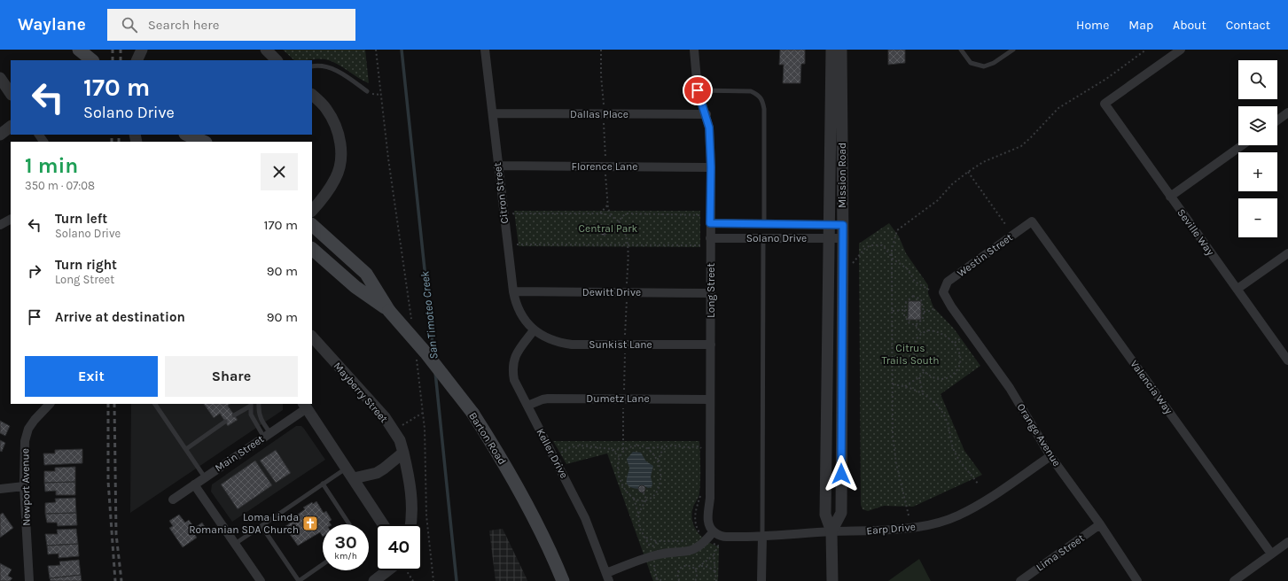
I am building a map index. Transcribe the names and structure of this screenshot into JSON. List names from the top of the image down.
{
  "streets": {
    "main road": ["Barton Road"],
    "street": [
      "Dallas Place",
      "Florence Lane",
      "Mission Road",
      "Citron Street",
      "Seville Way",
      "Solano Drive",
      "Westin Street",
      "Long Street",
      "Dewitt Drive",
      "Sunkist Lane",
      "Valencia Way",
      "Mayberry Street",
      "Dumetz Lane",
      "Orange Avenue",
      "Main Street",
      "Keller Drive",
      "Newport Avenue",
      "Earp Drive",
      "Lima Street"
    ]
  },
  "crossings": [
    ["Dallas Place", "Citron Street"],
    ["Dallas Place", "Long Street"],
    ["Florence Lane", "Citron Street"],
    ["Florence Lane", "Long Street"],
    ["Mission Road", "Solano Drive"],
    ["Mission Road", "Earp Drive"],
    ["Citron Street", "Dewitt Drive"],
    ["Citron Street", "Sunkist Lane"],
    ["Citron Street", "Keller Drive"],
    ["Solano Drive", "Long Street"],
    ["Westin Street", "Valencia Way"],
    ["Westin Street", "Orange Avenue"],
    ["Long Street", "Dewitt Drive"],
    ["Long Street", "Sunkist Lane"],
    ["Long Street", "Dumetz Lane"],
    ["Long Street", "Earp Drive"],
    ["Sunkist Lane", "Keller Drive"],
    ["Dumetz Lane", "Keller Drive"],
    ["Orange Avenue", "Earp Drive"],
    ["Orange Avenue", "Lima Street"]
  ],
  "water": ["San Timoteo Creek"],
  "parks": ["Central Park", "Citrus Trails South"],
  "places": {
    "church": ["Loma Linda Romanian SDA Church"]
  },
  "page": {
    "header": "Waylane",
    "search": "Search here",
    "nav": [
      "Home",
      "Map",
      "About",
      "Contact"
    ],
    "map_buttons": ["+", "−"],
    "turn": ["170 m", "Solano Drive"],
    "heading": ["1 min", "350 m · 07:08"],
    "list": [
      {
        "name": "Turn left",
        "note": "Solano Drive",
        "value": "170 m"
      },
      {
        "name": "Turn right",
        "note": "Long Street",
        "value": "90 m"
      },
      {
        "name": "Arrive at destination",
        "value": "90 m"
      }
    ],
    "buttons": ["Exit", "Share"],
    "speed": "30 km/h",
    "limit": "40"
  }
}
